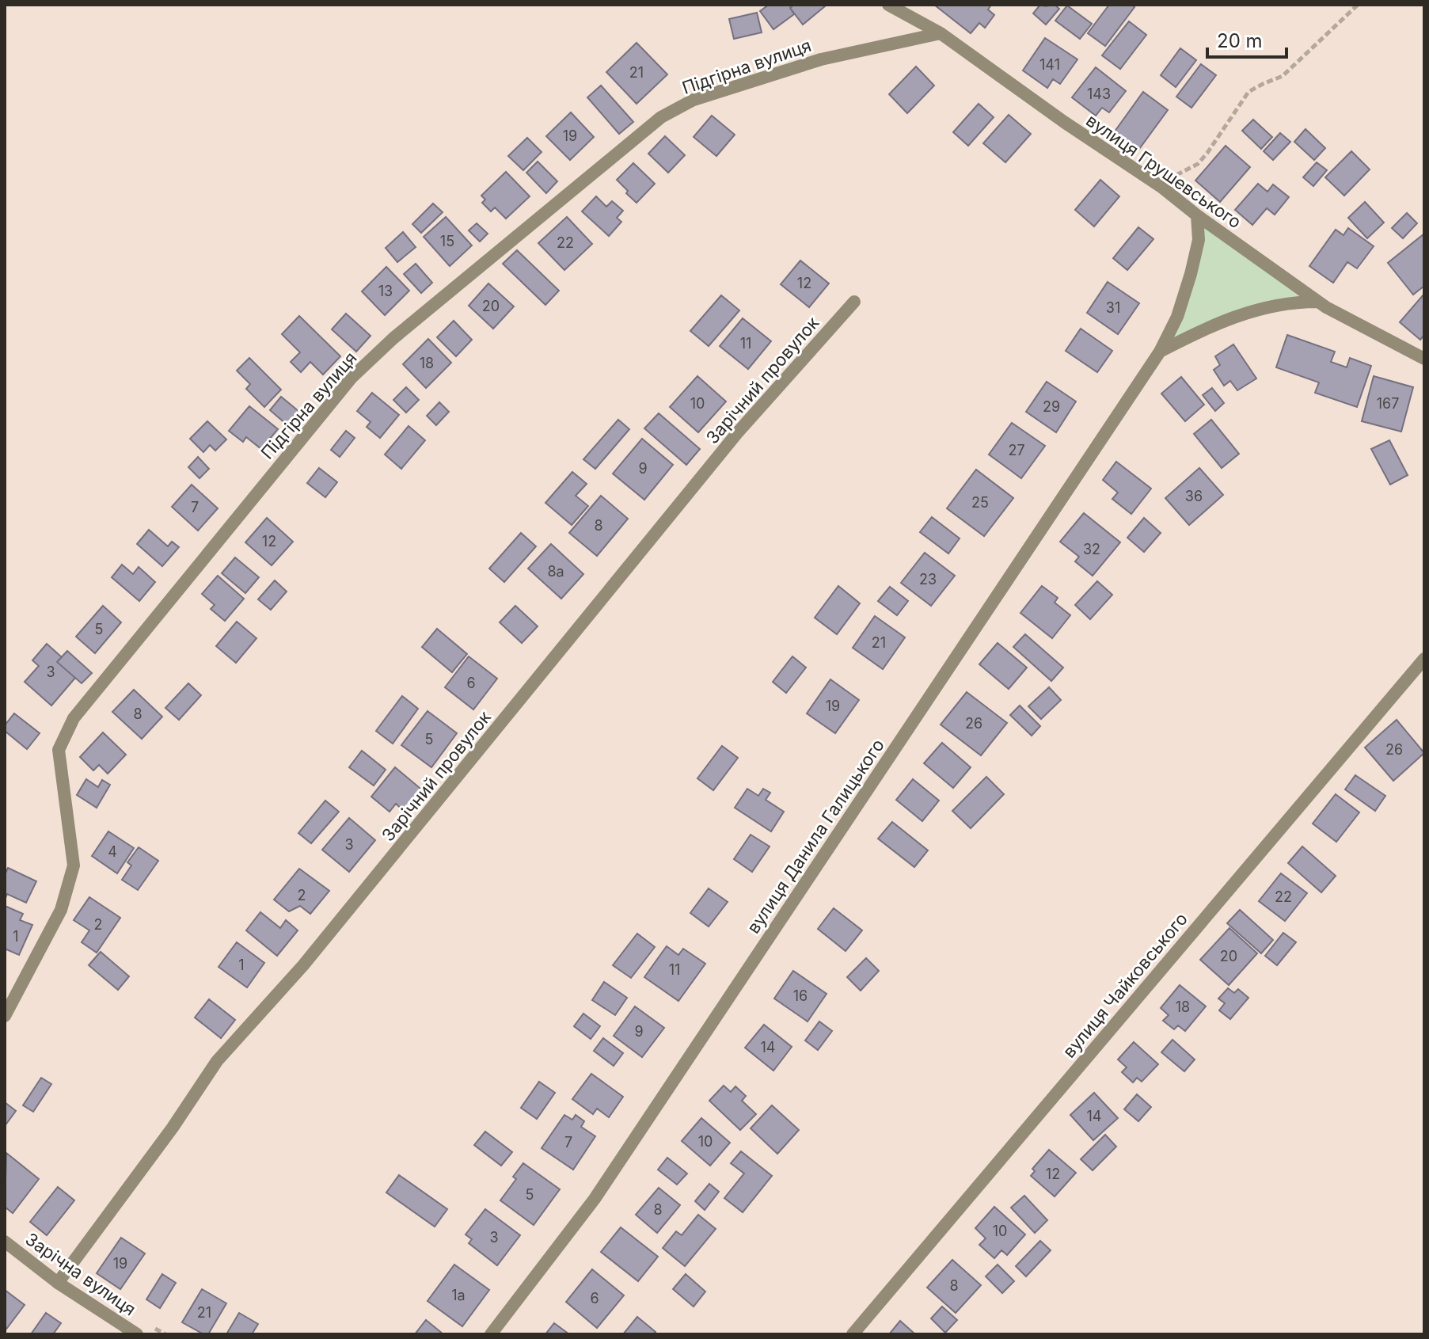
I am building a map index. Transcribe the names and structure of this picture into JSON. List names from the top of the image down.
{
  "streets": {
    "street": [
      "Підгірна вулиця",
      "вулиця Грушевського",
      "Зарічний провулок",
      "вулиця Данила Галицького",
      "вулиця Чайковського",
      "Зарічна вулиця"
    ]
  },
  "crossings": [
    ["Підгірна вулиця", "вулиця Грушевського"],
    ["вулиця Грушевського", "вулиця Данила Галицького"],
    ["Зарічний провулок", "Зарічна вулиця"]
  ],
  "house_numbers": [
    "141",
    "21",
    "143",
    "19",
    "15",
    "22",
    "12",
    "13",
    "20",
    "31",
    "11",
    "18",
    "10",
    "167",
    "29",
    "27",
    "9",
    "36",
    "25",
    "7",
    "8",
    "12",
    "32",
    "8а",
    "23",
    "5",
    "21",
    "3",
    "6",
    "19",
    "8",
    "26",
    "5",
    "26",
    "3",
    "4",
    "2",
    "22",
    "2",
    "1",
    "20",
    "1",
    "11",
    "16",
    "18",
    "9",
    "14",
    "14",
    "10",
    "7",
    "12",
    "5",
    "8",
    "10",
    "3",
    "19",
    "8",
    "1а",
    "6",
    "21"
  ],
  "scale_bar": "20 m"
}
